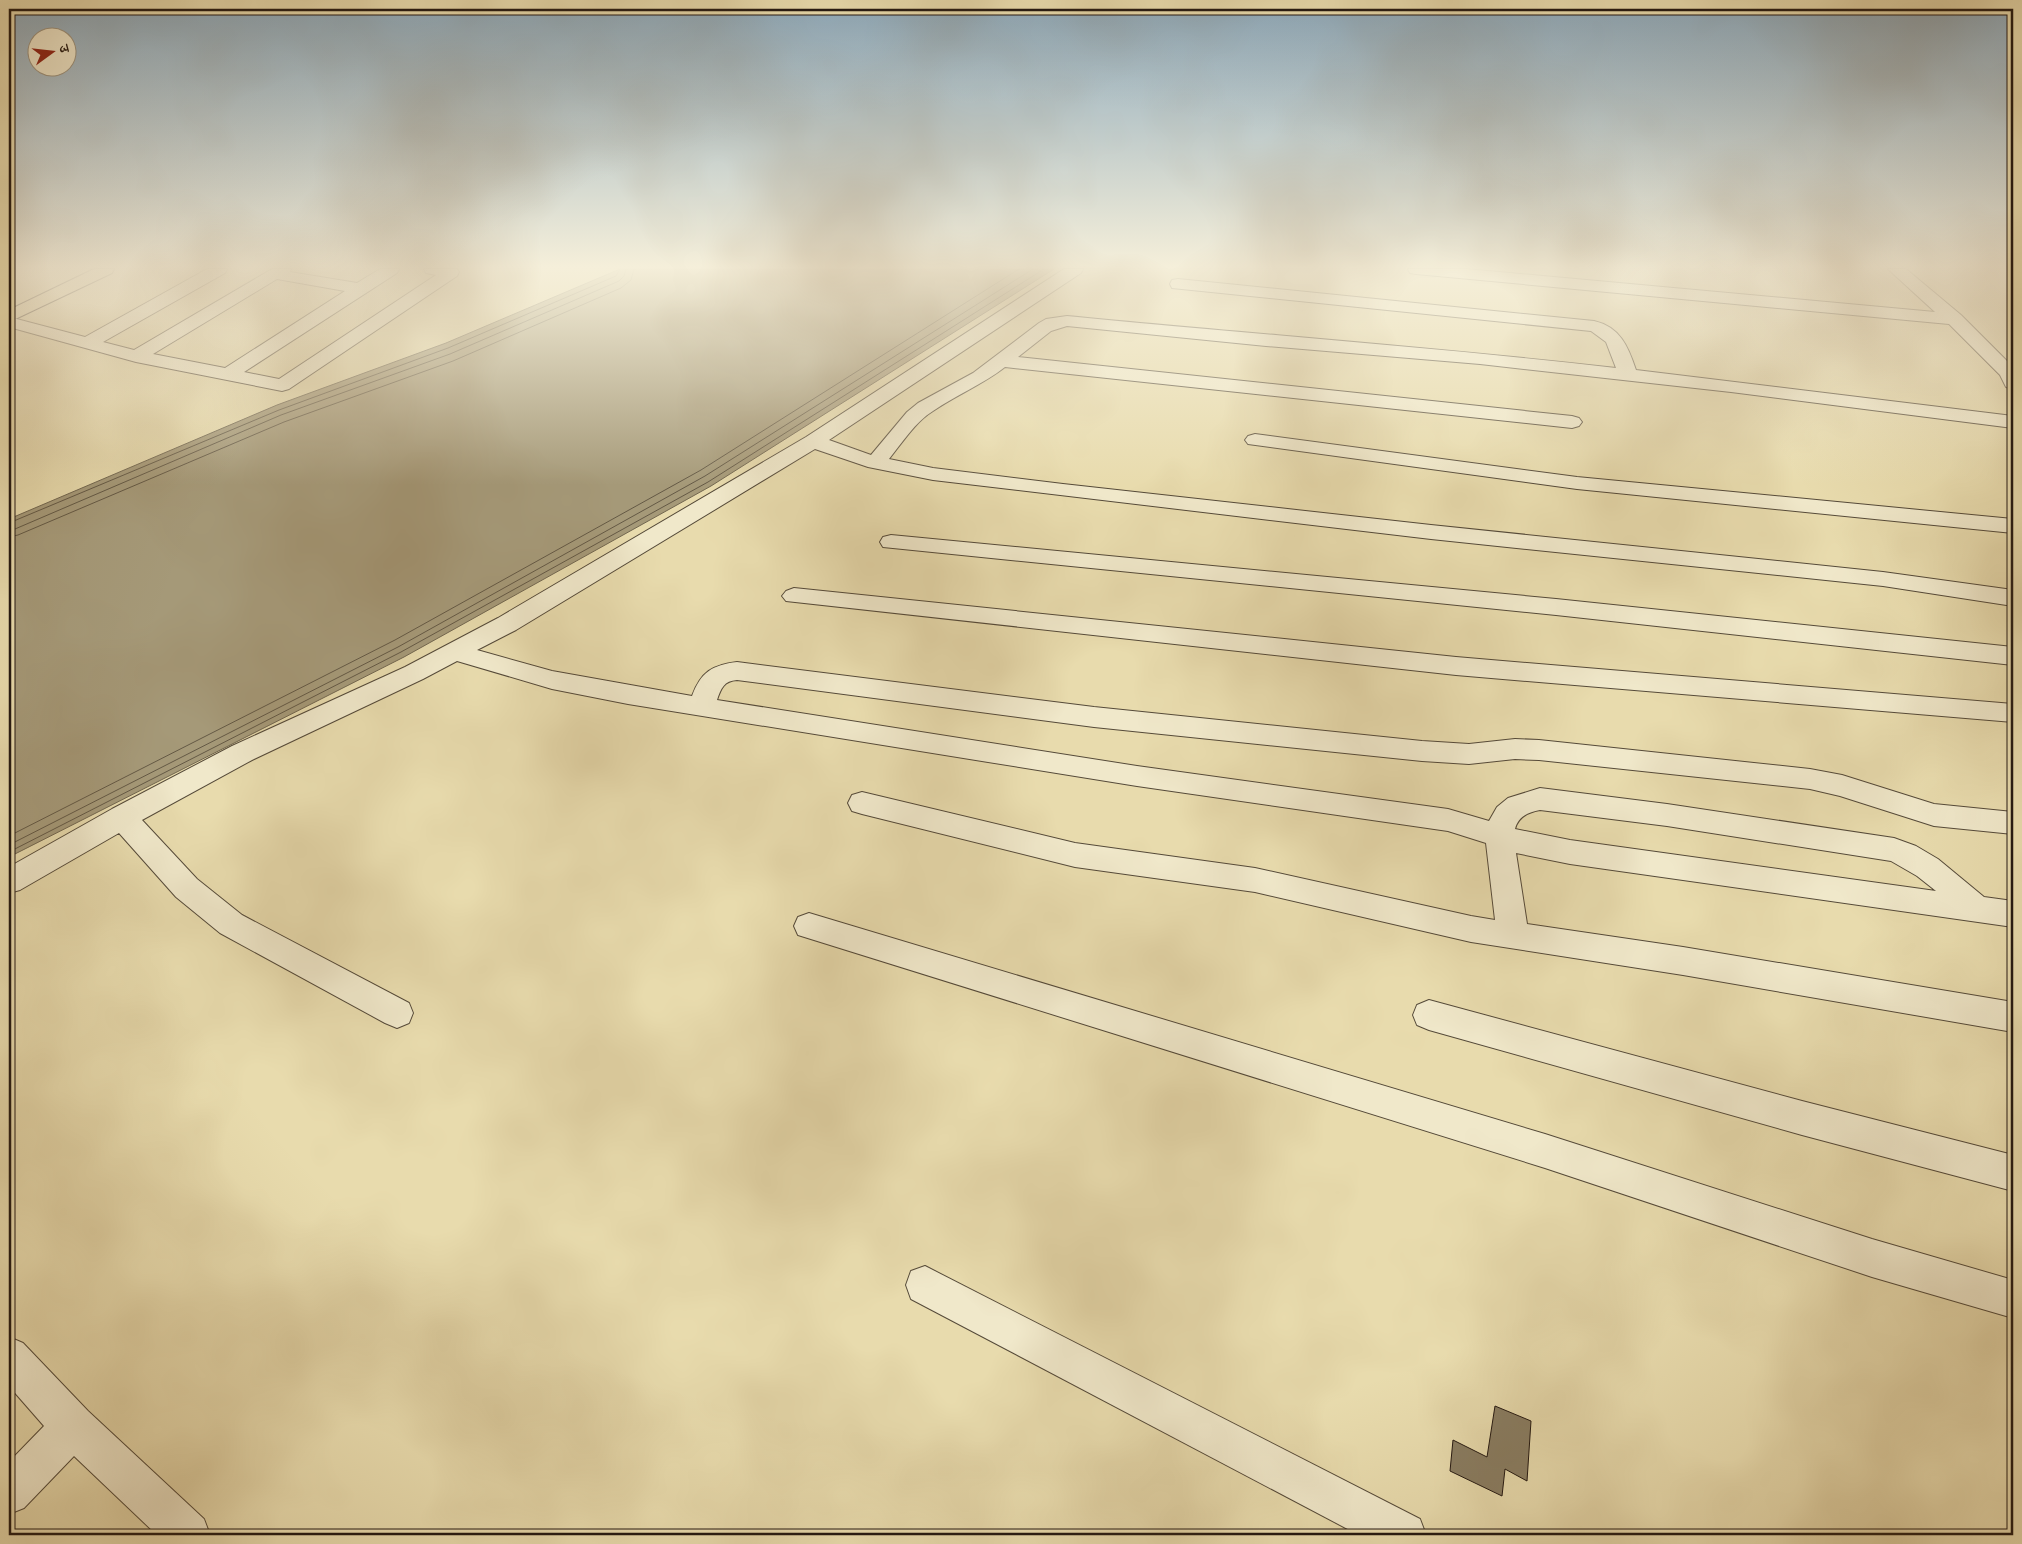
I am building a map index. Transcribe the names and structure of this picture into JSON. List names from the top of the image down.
{
  "north": "right"
}
